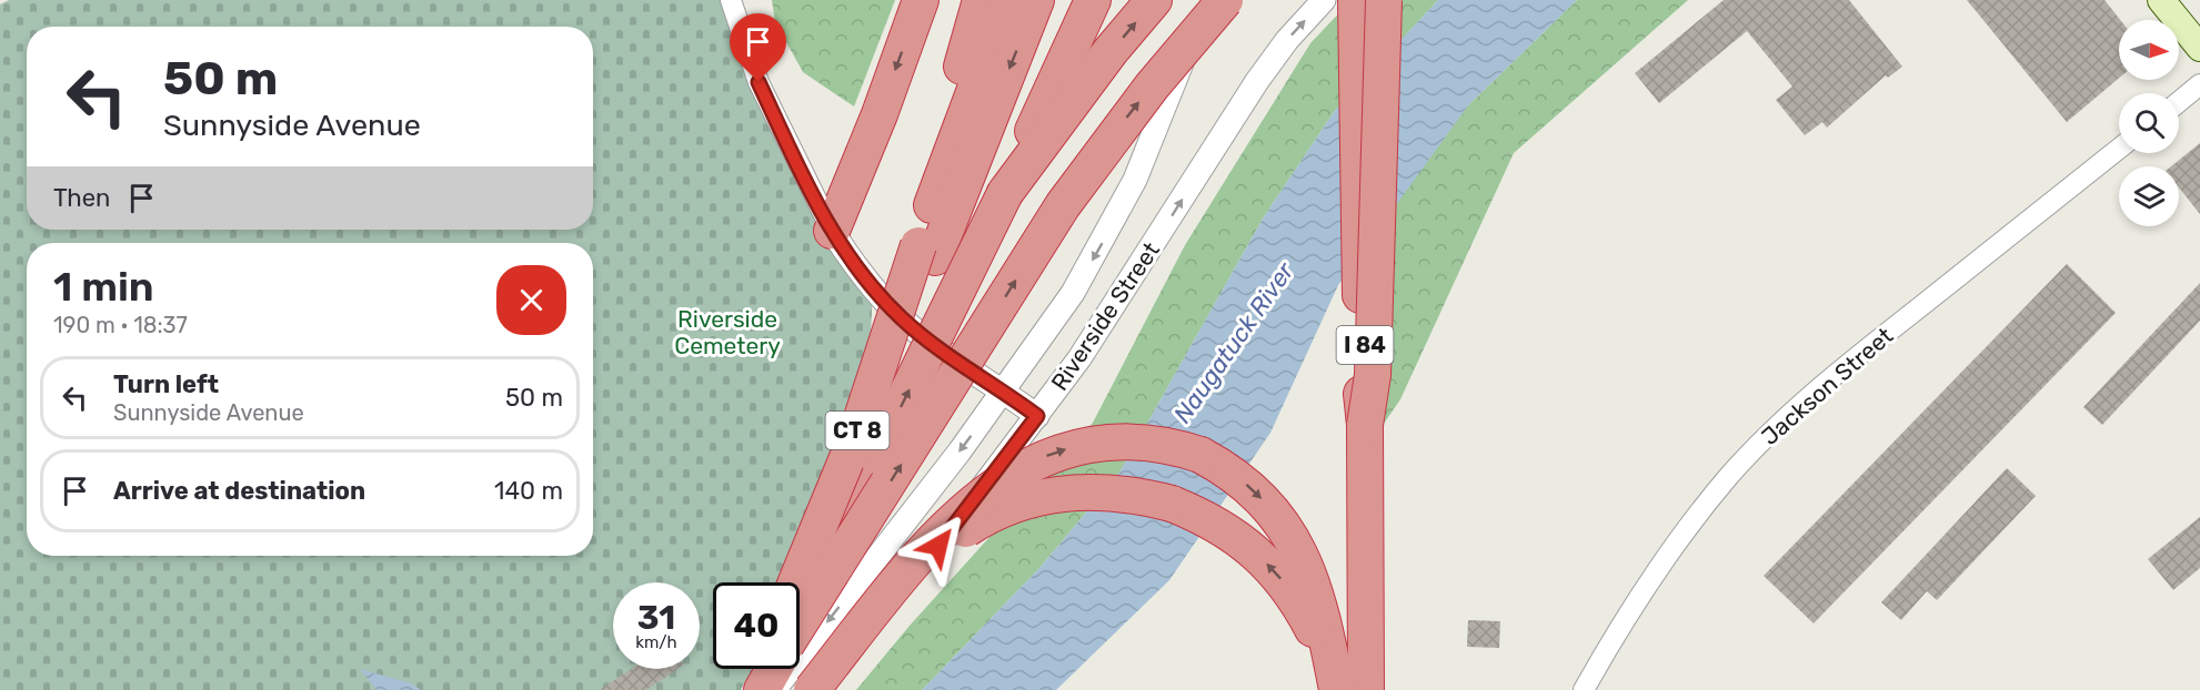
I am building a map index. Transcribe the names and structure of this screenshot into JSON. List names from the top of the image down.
{
  "streets": {
    "highway": ["I 84", "CT 8"],
    "street": ["Riverside Street", "Jackson Street"]
  },
  "water": ["Naugatuck River"],
  "parks": ["Riverside Cemetery"],
  "north": "right",
  "page": {
    "turn": ["50 m", "Sunnyside Avenue"],
    "then": "Then",
    "heading": ["1 min", "190 m · 18:37"],
    "list": [
      {
        "name": "Turn left",
        "note": "Sunnyside Avenue",
        "value": "50 m"
      },
      {
        "name": "Arrive at destination",
        "value": "140 m"
      }
    ],
    "speed": "31 km/h",
    "limit": "40"
  }
}
